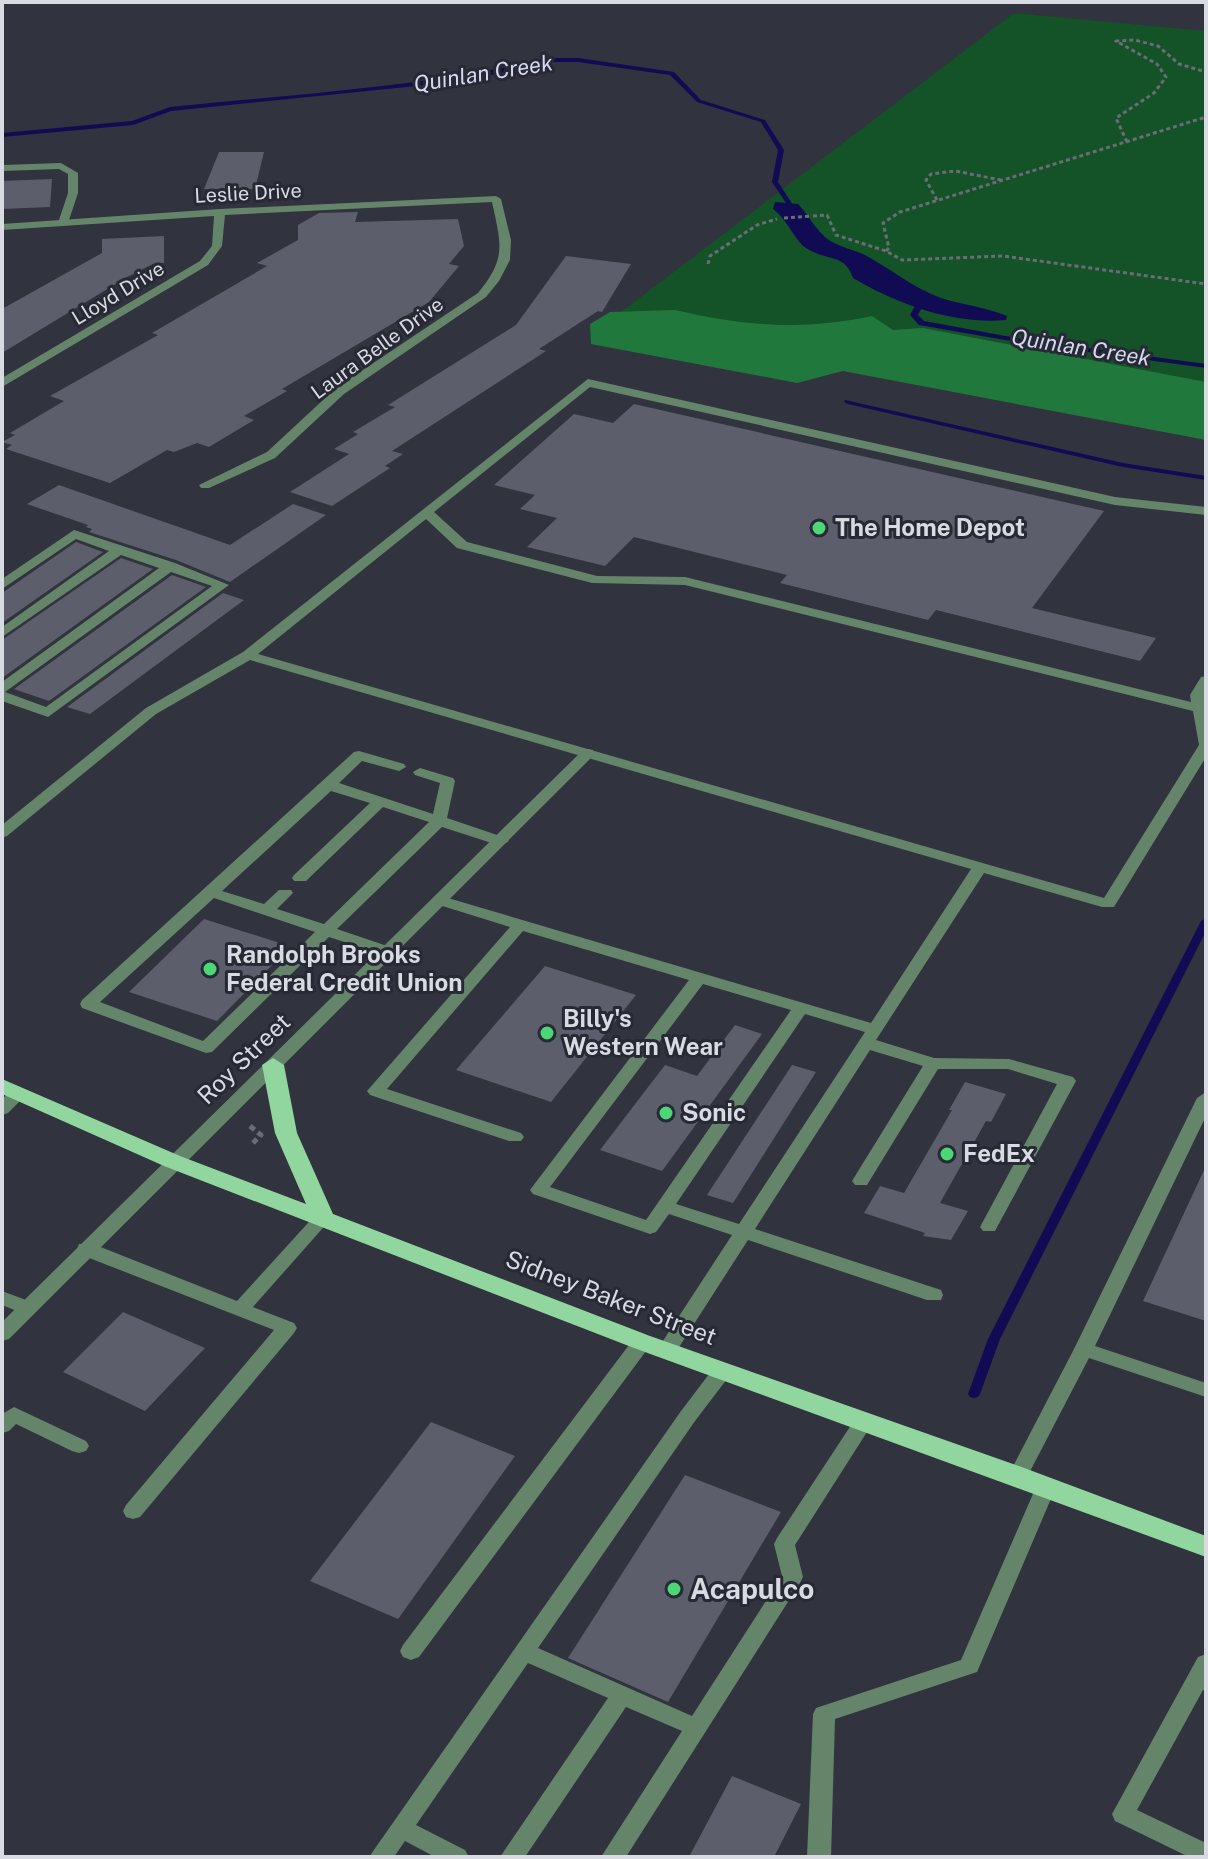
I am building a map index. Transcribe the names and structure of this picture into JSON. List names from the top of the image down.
{
  "streets": {
    "main road": ["Sidney Baker Street"],
    "street": [
      "Leslie Drive",
      "Lloyd Drive",
      "Laura Belle Drive",
      "Roy Street"
    ]
  },
  "crossings": [
    ["Leslie Drive", "Lloyd Drive"],
    ["Leslie Drive", "Laura Belle Drive"],
    ["Roy Street", "Sidney Baker Street"]
  ],
  "water": ["Quinlan Creek"],
  "places": [
    "The Home Depot",
    "Randolph Brooks Federal Credit Union",
    "Billy's Western Wear",
    "Sonic",
    "FedEx",
    "Acapulco"
  ]
}
